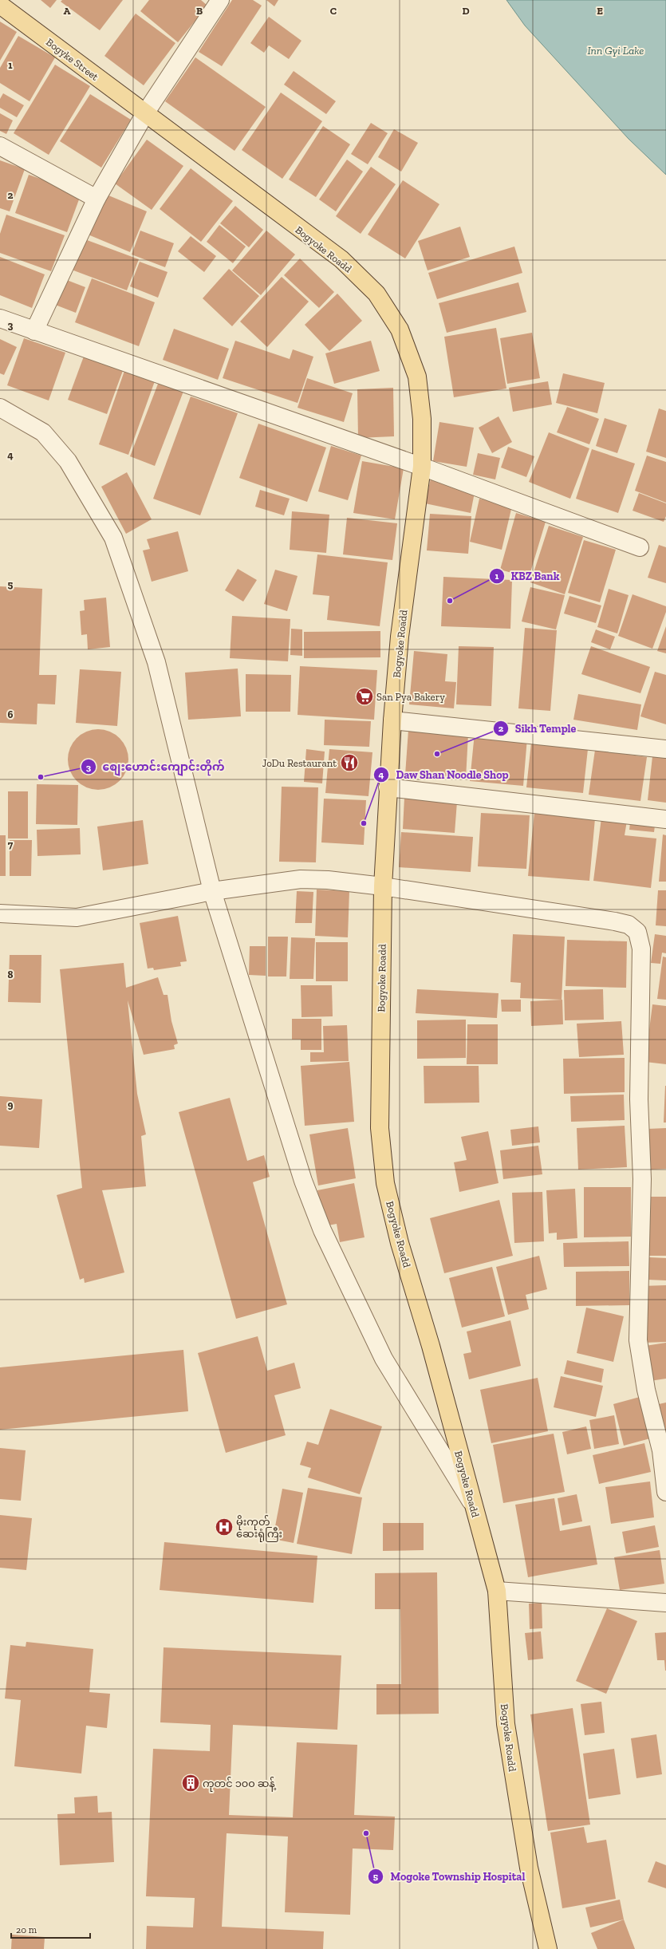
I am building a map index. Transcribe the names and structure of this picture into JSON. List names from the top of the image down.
{
  "streets": {
    "main road": ["Bogyke Street", "Bogyoke Roadd"]
  },
  "crossings": [
    ["Bogyke Street", "Bogyoke Roadd"]
  ],
  "water": ["Inn Gyi Lake"],
  "places": {
    "other": [
      "KBZ Bank",
      "Sikh Temple",
      "စျေးဟောင်းကျောင်းတိုက်",
      "Daw Shan Noodle Shop",
      "Mogoke Township Hospital"
    ],
    "supermarket": ["San Pya Bakery"],
    "restaurant": ["JoDu Restaurant"],
    "hospital": ["မိုးကုတ်‌ ‌ဆေးရုံကြီး"],
    "building": ["ကုတင် ၁၀၀ ဆန့်"]
  },
  "scale_bar": "20 m",
  "grid": {
    "columns": [
      "A",
      "B",
      "C",
      "D",
      "E"
    ],
    "rows": [
      "1",
      "2",
      "3",
      "4",
      "5",
      "6",
      "7",
      "8",
      "9"
    ]
  }
}
